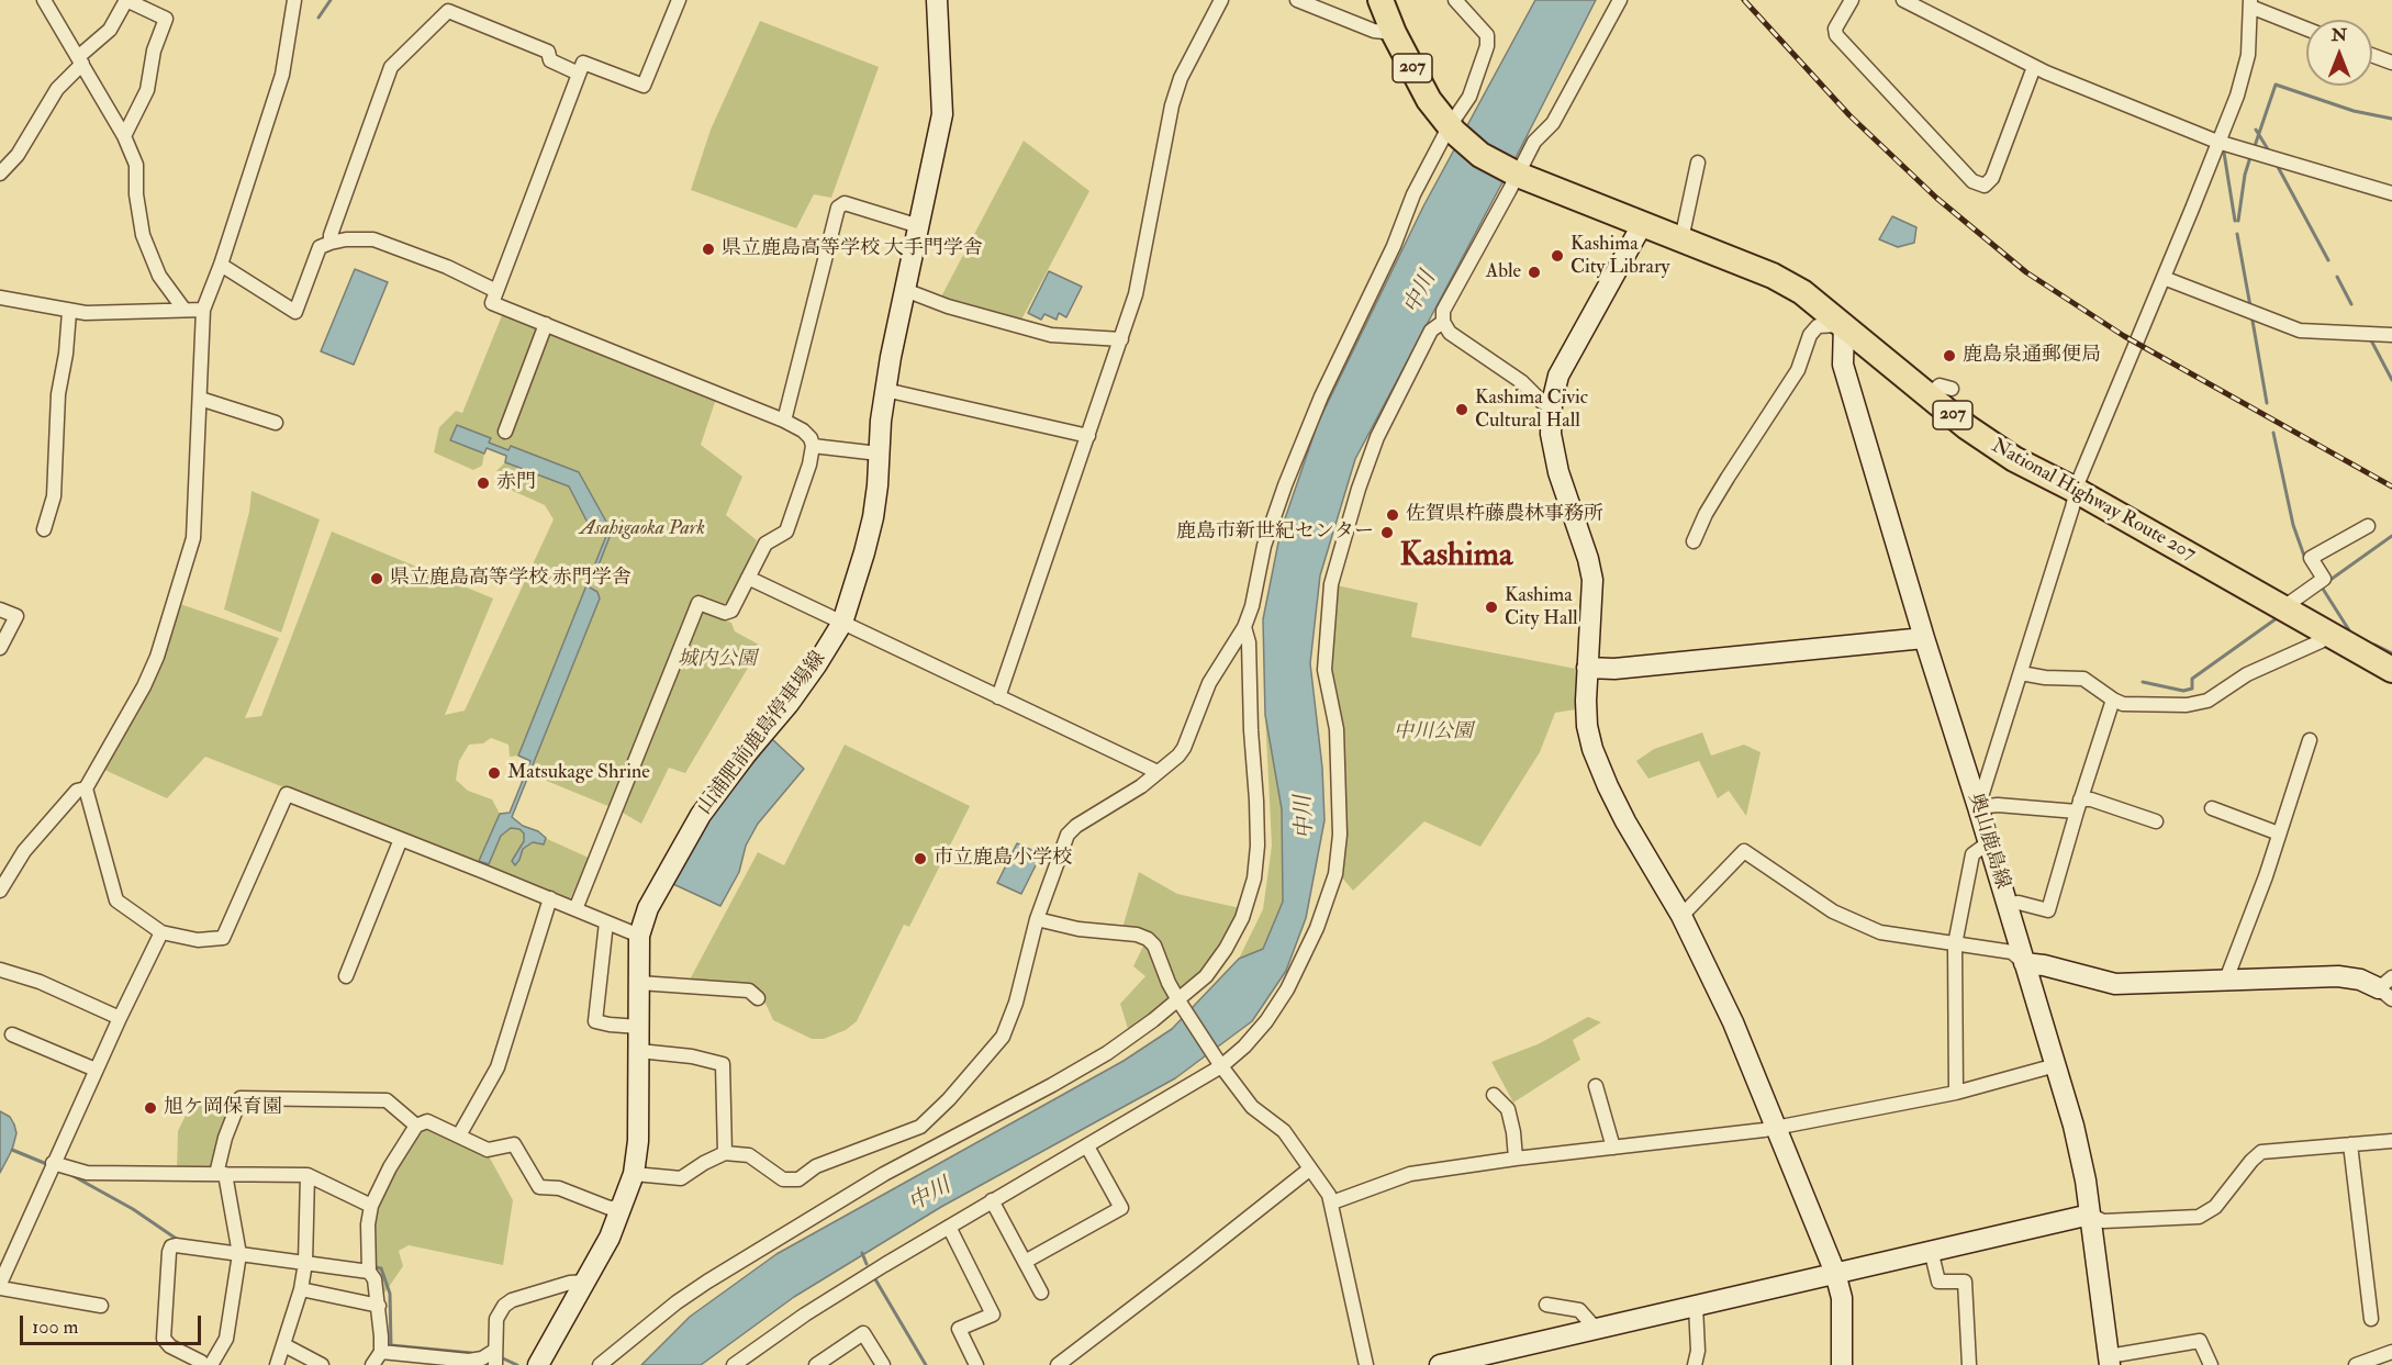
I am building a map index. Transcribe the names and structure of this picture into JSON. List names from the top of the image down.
{
  "streets": {
    "highway": ["207", "National Highway Route 207"],
    "street": ["山浦肥前鹿島停車場線", "奥山鹿島線"]
  },
  "crossings": [
    ["National Highway Route 207", "奥山鹿島線"]
  ],
  "districts": ["Kashima"],
  "water": ["中川"],
  "parks": ["Asahigaoka Park", "城内公園", "中川公園"],
  "places": [
    "県立鹿島高等学校 大手門学舎",
    "Kashima City Library",
    "Able",
    "鹿島泉通郵便局",
    "Kashima Civic Cultural Hall",
    "赤門",
    "佐賀県杵藤農林事務所",
    "鹿島市新世紀センター",
    "県立鹿島高等学校 赤門学舎",
    "Kashima City Hall",
    "Matsukage Shrine",
    "市立鹿島小学校",
    "旭ケ岡保育園"
  ],
  "scale_bar": "100 m",
  "north": "top"
}
